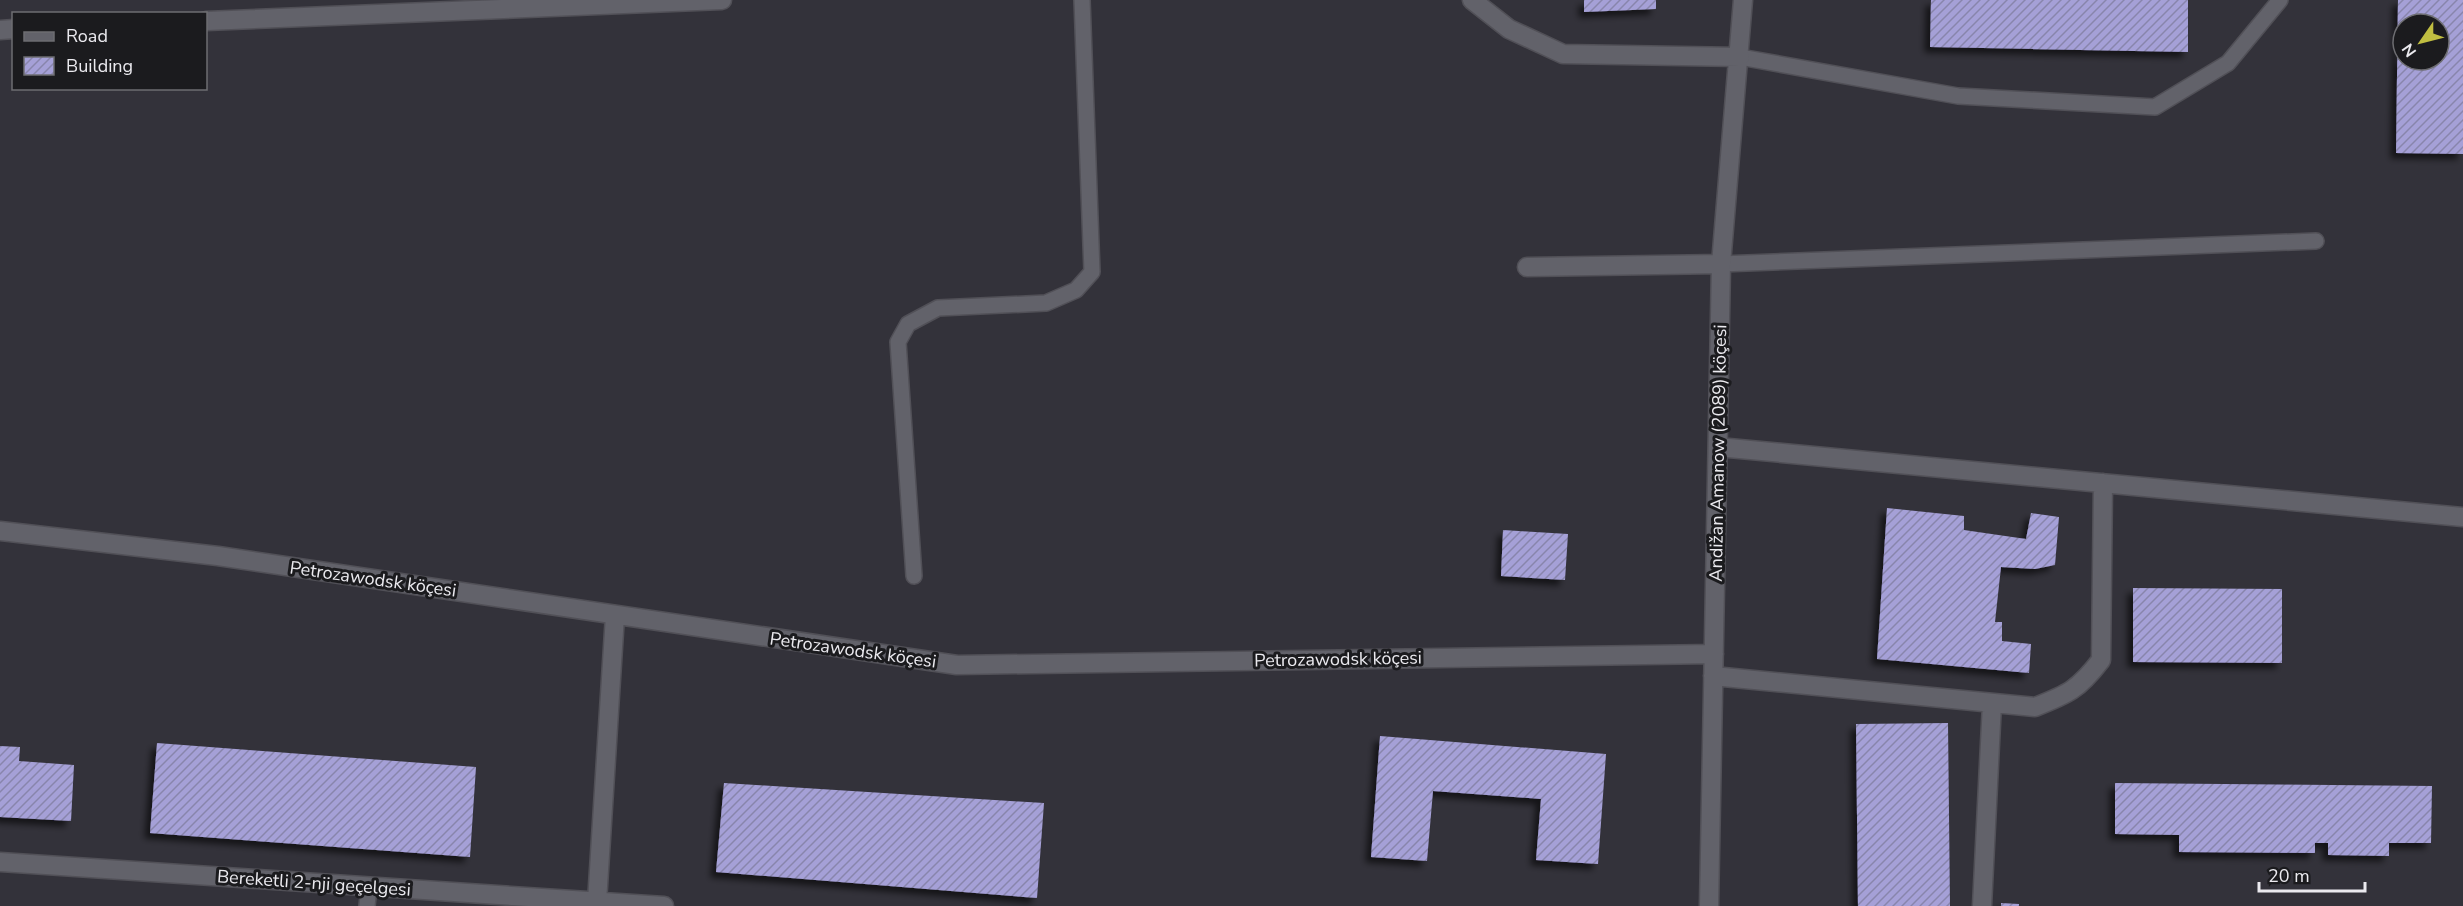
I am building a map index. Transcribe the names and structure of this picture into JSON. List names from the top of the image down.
{
  "streets": {
    "street": ["Andižan Amanow (2089) köçesi", "Petrozawodsk köçesi", "Bereketli 2-nji geçelgesi"]
  },
  "crossings": [
    ["Andižan Amanow (2089) köçesi", "Petrozawodsk köçesi"]
  ],
  "legend": ["Road", "Building"],
  "scale_bar": "20 m",
  "north": "bottom left"
}
